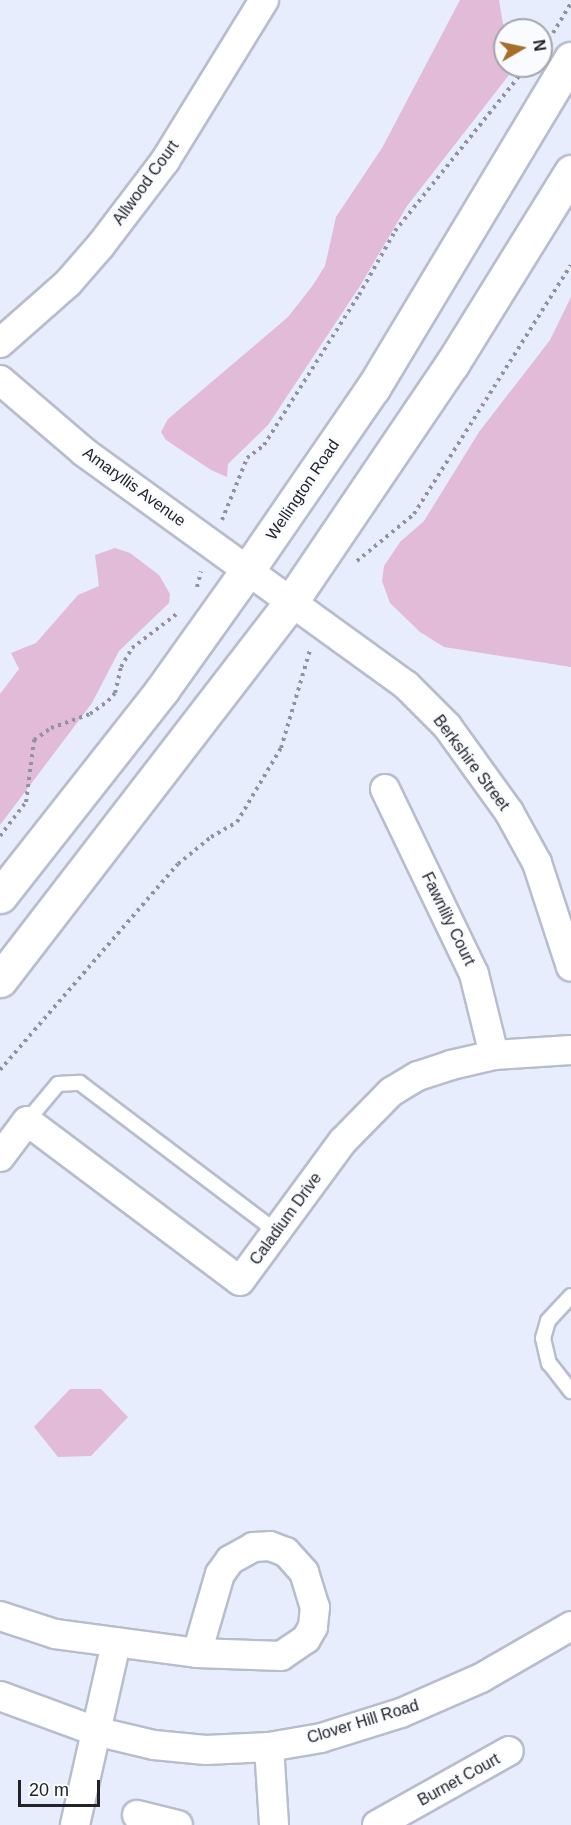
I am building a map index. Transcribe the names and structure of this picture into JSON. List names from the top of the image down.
{
  "streets": {
    "main road": ["Wellington Road"],
    "street": [
      "Allwood Court",
      "Amaryllis Avenue",
      "Berkshire Street",
      "Fawnlily Court",
      "Caladium Drive",
      "Clover Hill Road",
      "Burnet Court"
    ]
  },
  "crossings": [
    ["Amaryllis Avenue", "Wellington Road"],
    ["Amaryllis Avenue", "Berkshire Street"],
    ["Wellington Road", "Berkshire Street"],
    ["Fawnlily Court", "Caladium Drive"]
  ],
  "scale_bar": "20 m",
  "north": "right"
}
